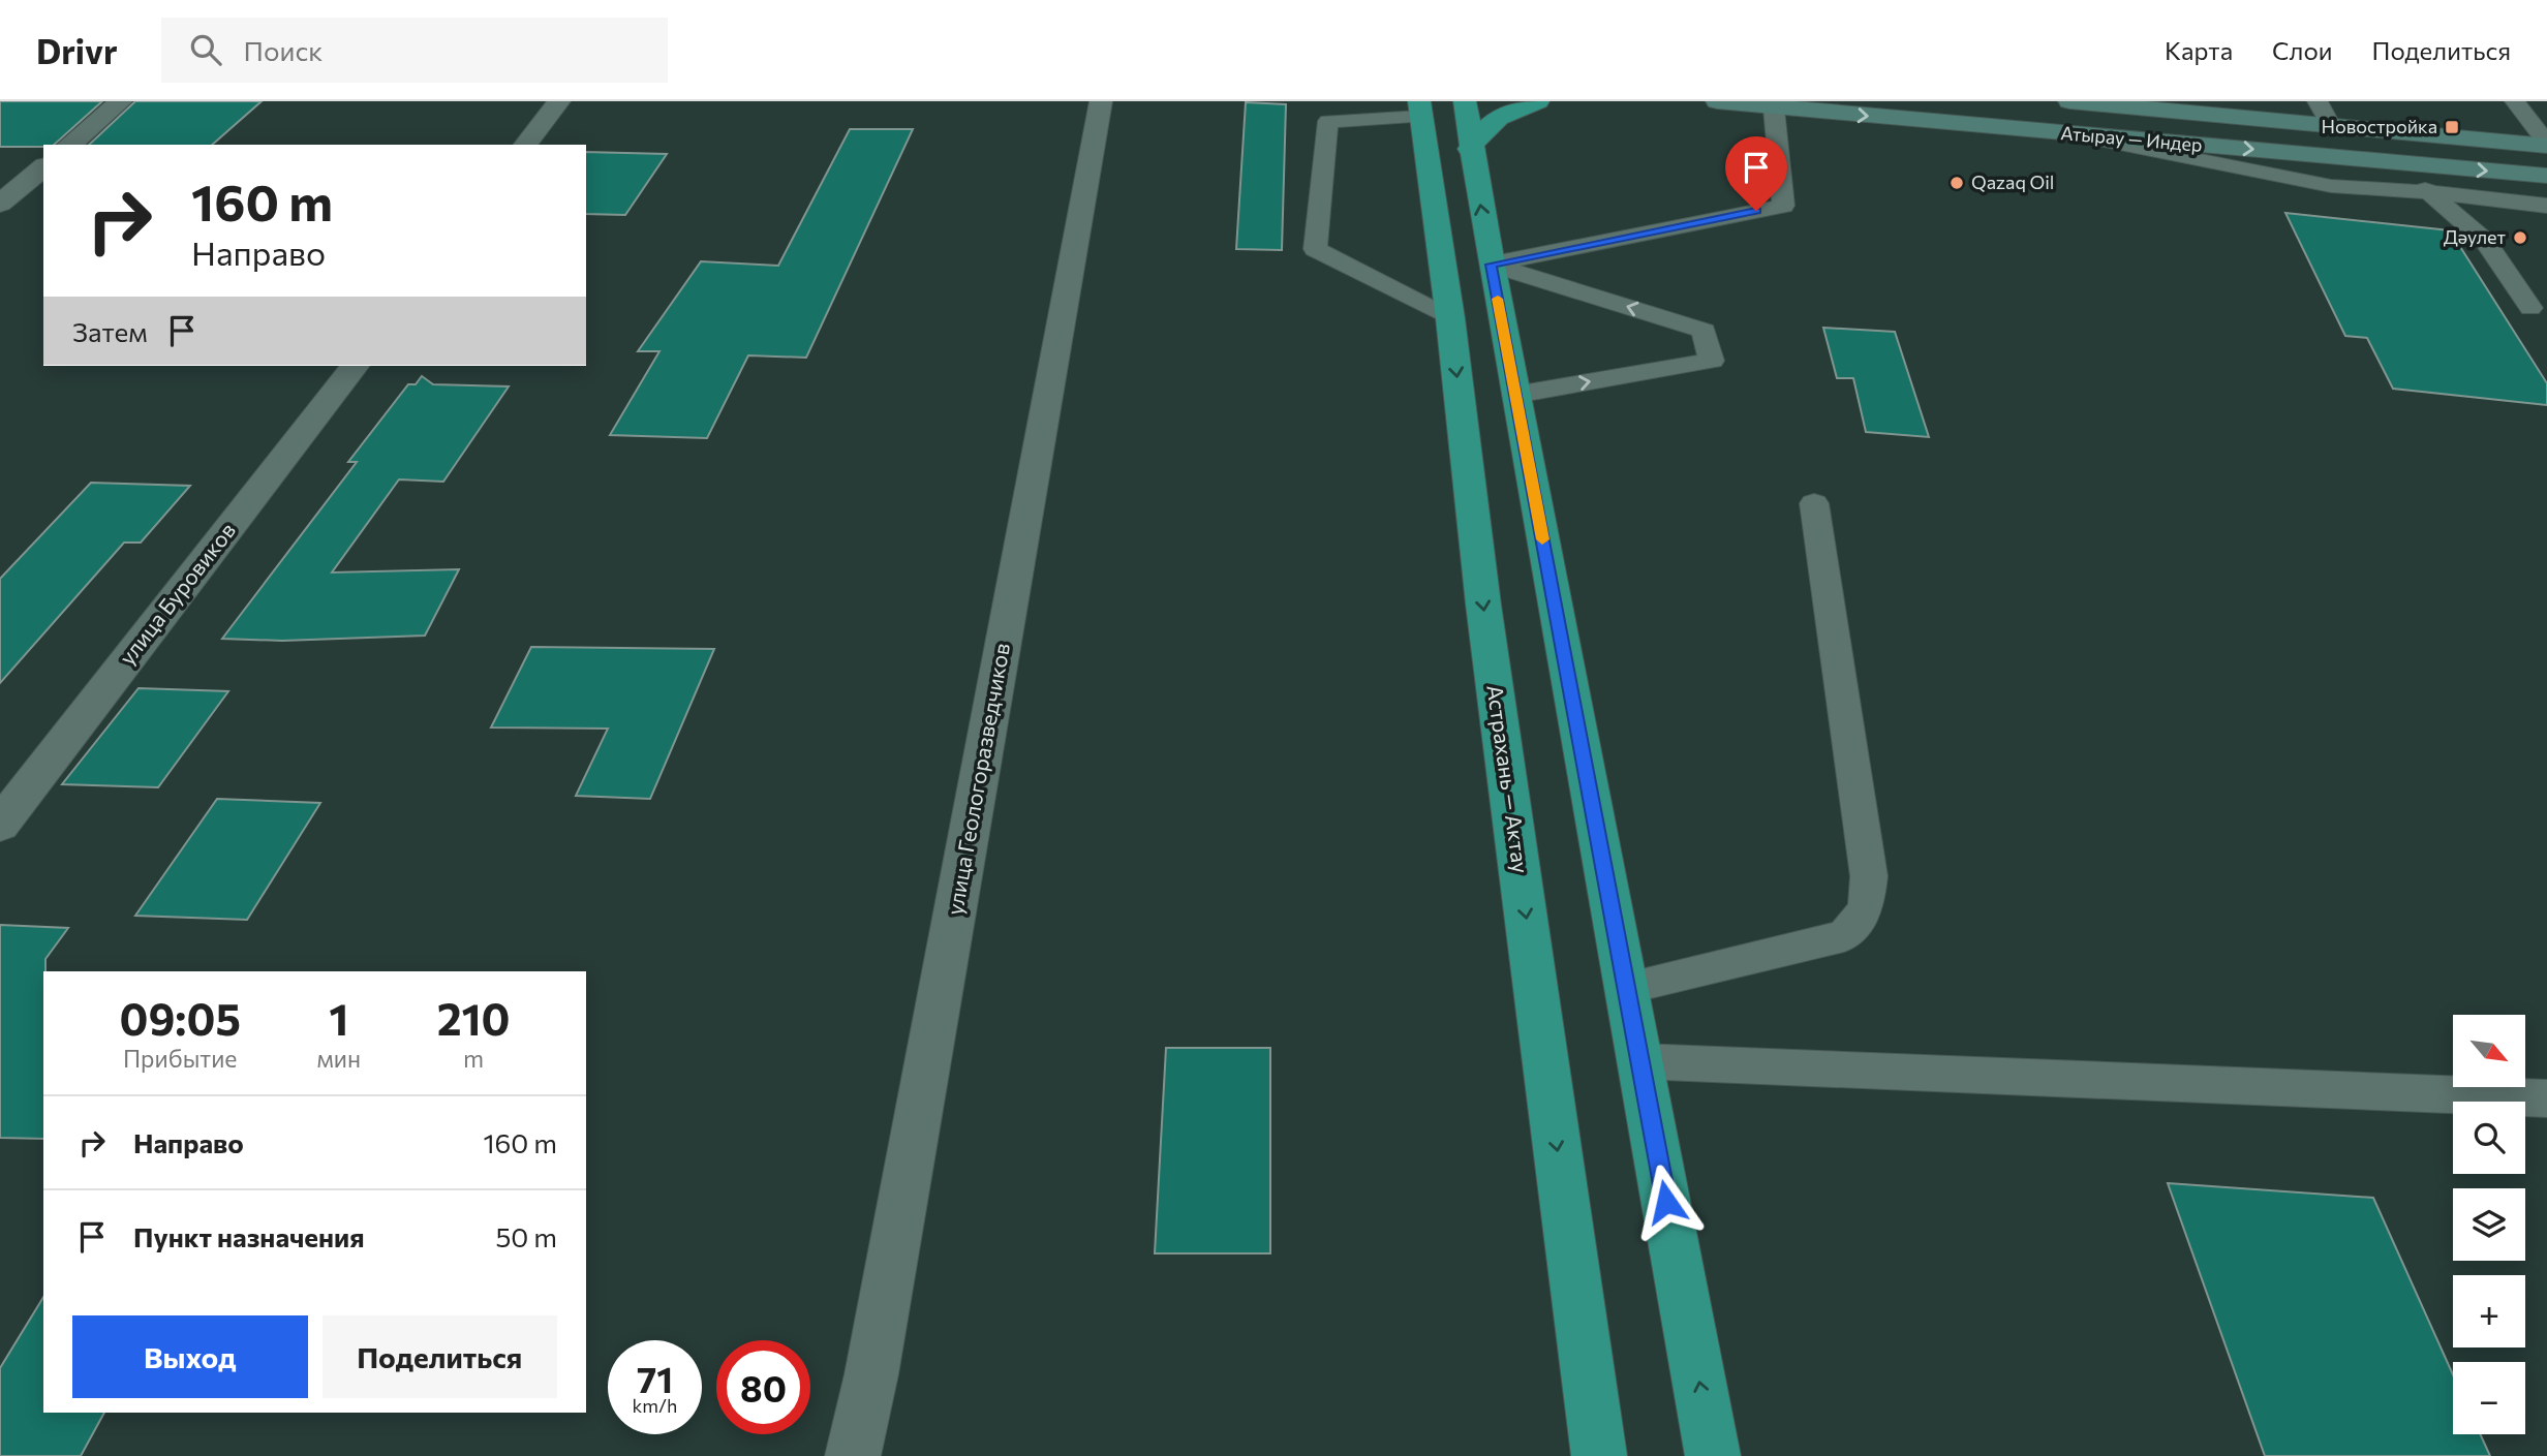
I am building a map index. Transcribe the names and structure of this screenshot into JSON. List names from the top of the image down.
{
  "streets": {
    "highway": ["Астрахань — Актау"],
    "main road": ["Атырау — Индер"],
    "street": ["улица Буровиков", "улица Геологоразведчиков"]
  },
  "places": {
    "transit": ["Новостройка"],
    "other": ["Qazaq Oil", "Дәулет"]
  },
  "north": "bottom right",
  "page": {
    "header": "Drivr",
    "search": "Поиск",
    "nav": ["Карта", "Слои", "Поделиться"],
    "turn": ["160 m", "Направо"],
    "then": "Затем",
    "eta": [
      "09:05",
      "Прибытие",
      "1",
      "мин",
      "210",
      "m"
    ],
    "map_buttons": ["+", "−"],
    "list": [
      {
        "name": "Направо",
        "value": "160 m"
      },
      {
        "name": "Пункт назначения",
        "value": "50 m"
      }
    ],
    "buttons": ["Выход", "Поделиться"],
    "speed": "71 km/h",
    "limit": "80"
  }
}
